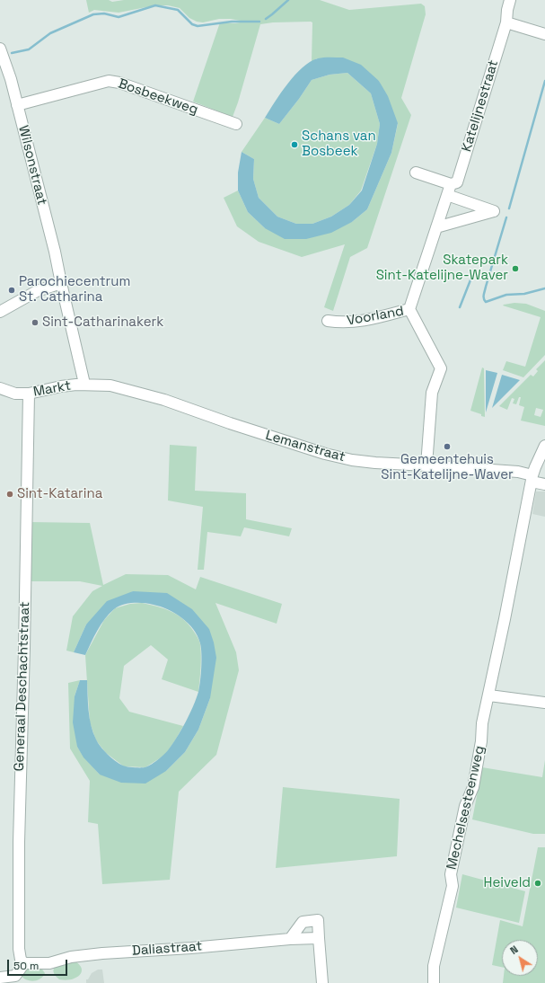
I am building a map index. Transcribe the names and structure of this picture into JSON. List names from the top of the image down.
{
  "streets": {
    "street": [
      "Bosbeekweg",
      "Katelijnestraat",
      "Wilsonstraat",
      "Voorland",
      "Markt",
      "Lemanstraat",
      "Generaal Deschachtstraat",
      "Mechelsesteenweg",
      "Daliastraat"
    ]
  },
  "crossings": [
    ["Bosbeekweg", "Wilsonstraat"],
    ["Katelijnestraat", "Voorland"],
    ["Wilsonstraat", "Markt"],
    ["Voorland", "Lemanstraat"],
    ["Markt", "Lemanstraat"],
    ["Markt", "Generaal Deschachtstraat"],
    ["Lemanstraat", "Mechelsesteenweg"],
    ["Generaal Deschachtstraat", "Daliastraat"]
  ],
  "places": [
    "Schans van Bosbeek",
    "Skatepark Sint-Katelijne-Waver",
    "Parochiecentrum St. Catharina",
    "Sint-Catharinakerk",
    "Gemeentehuis Sint-Katelijne-Waver",
    "Sint-Katarina",
    "Heiveld"
  ],
  "scale_bar": "50 m",
  "north": "top left"
}
